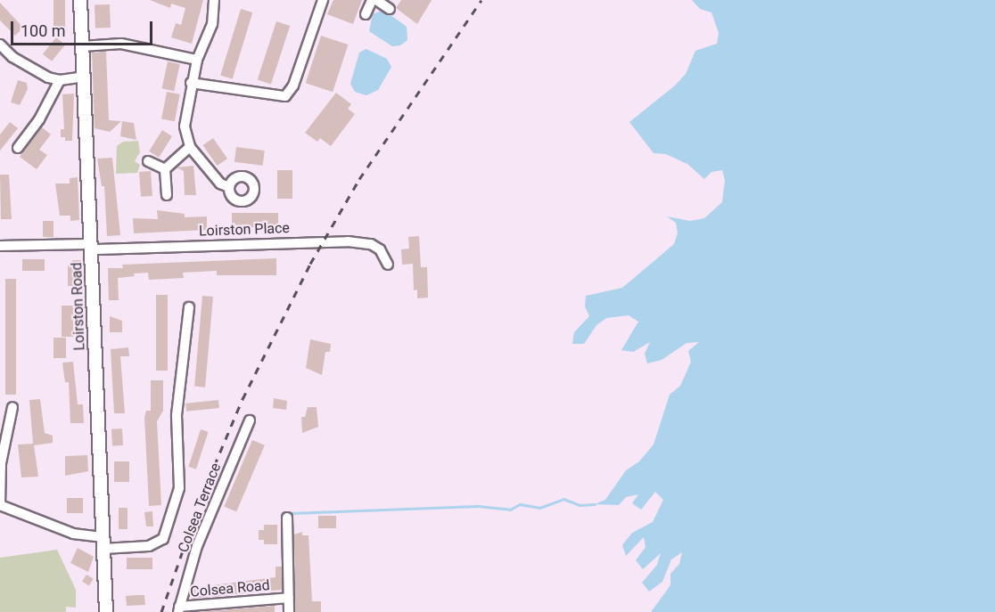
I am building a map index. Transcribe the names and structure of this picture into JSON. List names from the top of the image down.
{
  "streets": {
    "street": [
      "Loirston Place",
      "Loirston Road",
      "Colsea Terrace",
      "Colsea Road"
    ]
  },
  "crossings": [
    ["Loirston Place", "Loirston Road"],
    ["Colsea Terrace", "Colsea Road"]
  ],
  "scale_bar": "100 m"
}
